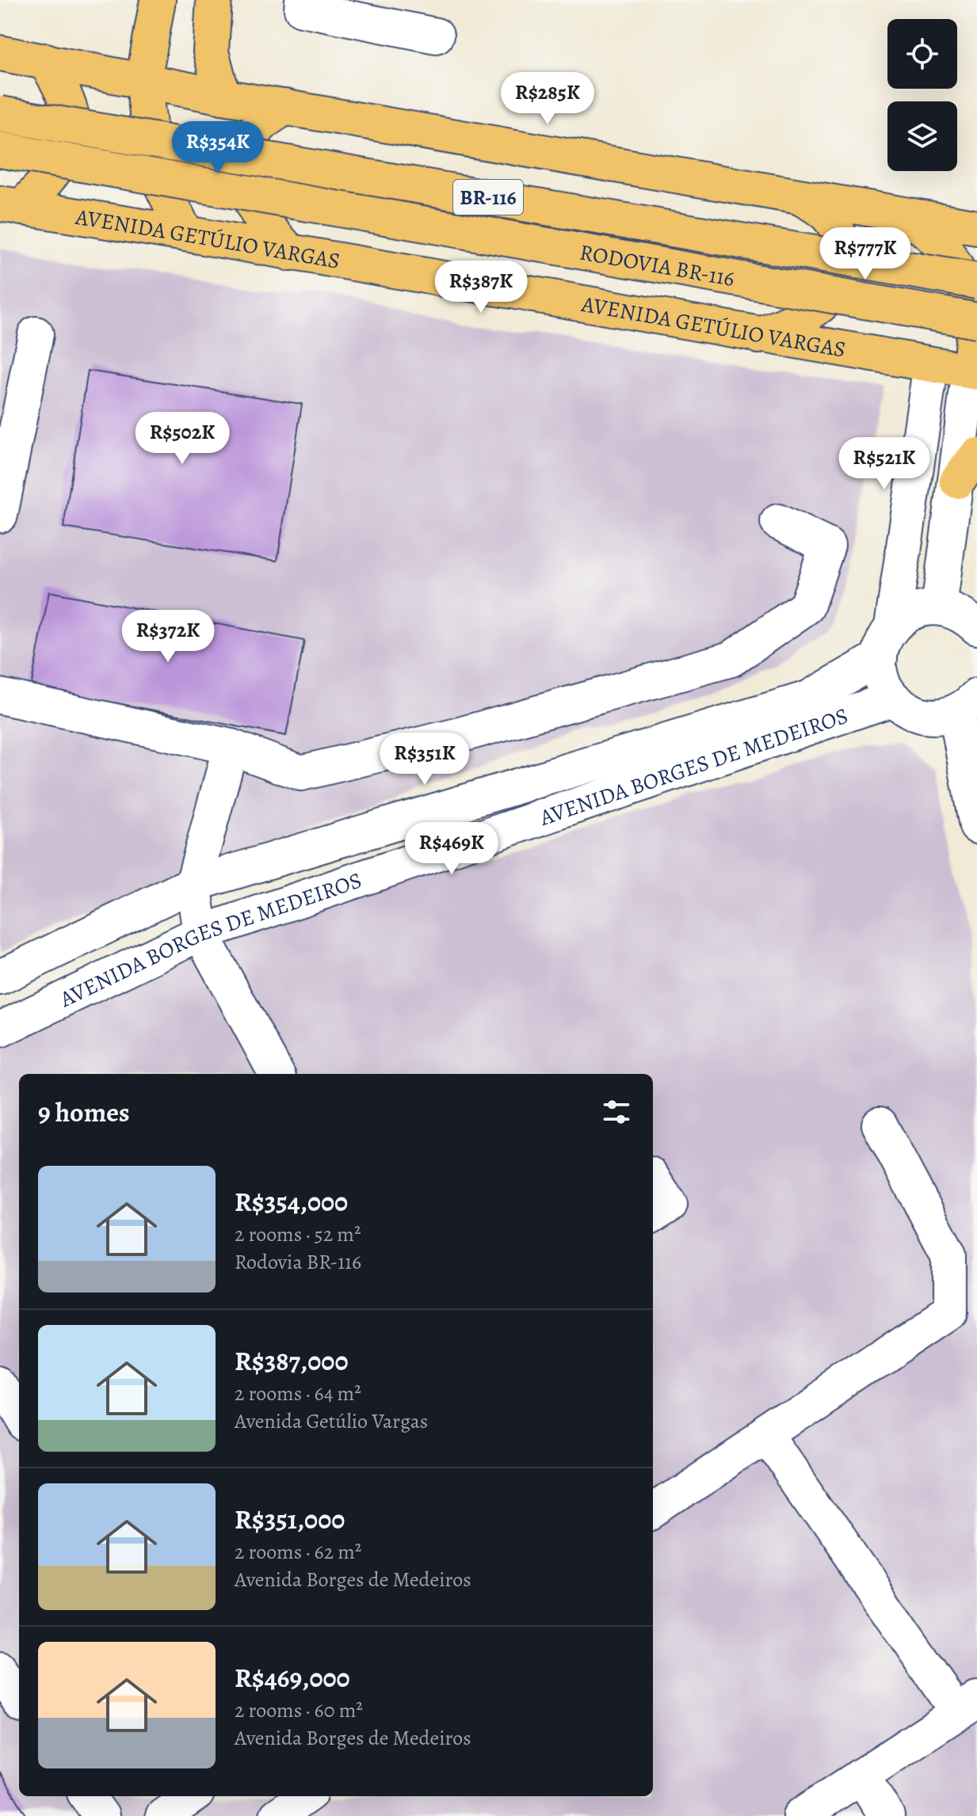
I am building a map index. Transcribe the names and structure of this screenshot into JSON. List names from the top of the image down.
{
  "streets": {
    "main road": ["BR-116", "AVENIDA GETÚLIO VARGAS", "RODOVIA BR-116"],
    "street": ["AVENIDA BORGES DE MEDEIROS"]
  },
  "page": {
    "price": [
      "R$285K",
      "R$354K",
      "R$777K",
      "R$387K",
      "R$502K",
      "R$521K",
      "R$372K",
      "R$351K",
      "R$469K"
    ],
    "heading": "9 homes",
    "list": [
      {
        "name": "R$354,000",
        "note": "2 rooms · 52 m² · Rodovia BR-116"
      },
      {
        "name": "R$387,000",
        "note": "2 rooms · 64 m² · Avenida Getúlio Vargas"
      },
      {
        "name": "R$351,000",
        "note": "2 rooms · 62 m² · Avenida Borges de Medeiros"
      },
      {
        "name": "R$469,000",
        "note": "2 rooms · 60 m² · Avenida Borges de Medeiros"
      }
    ]
  }
}
